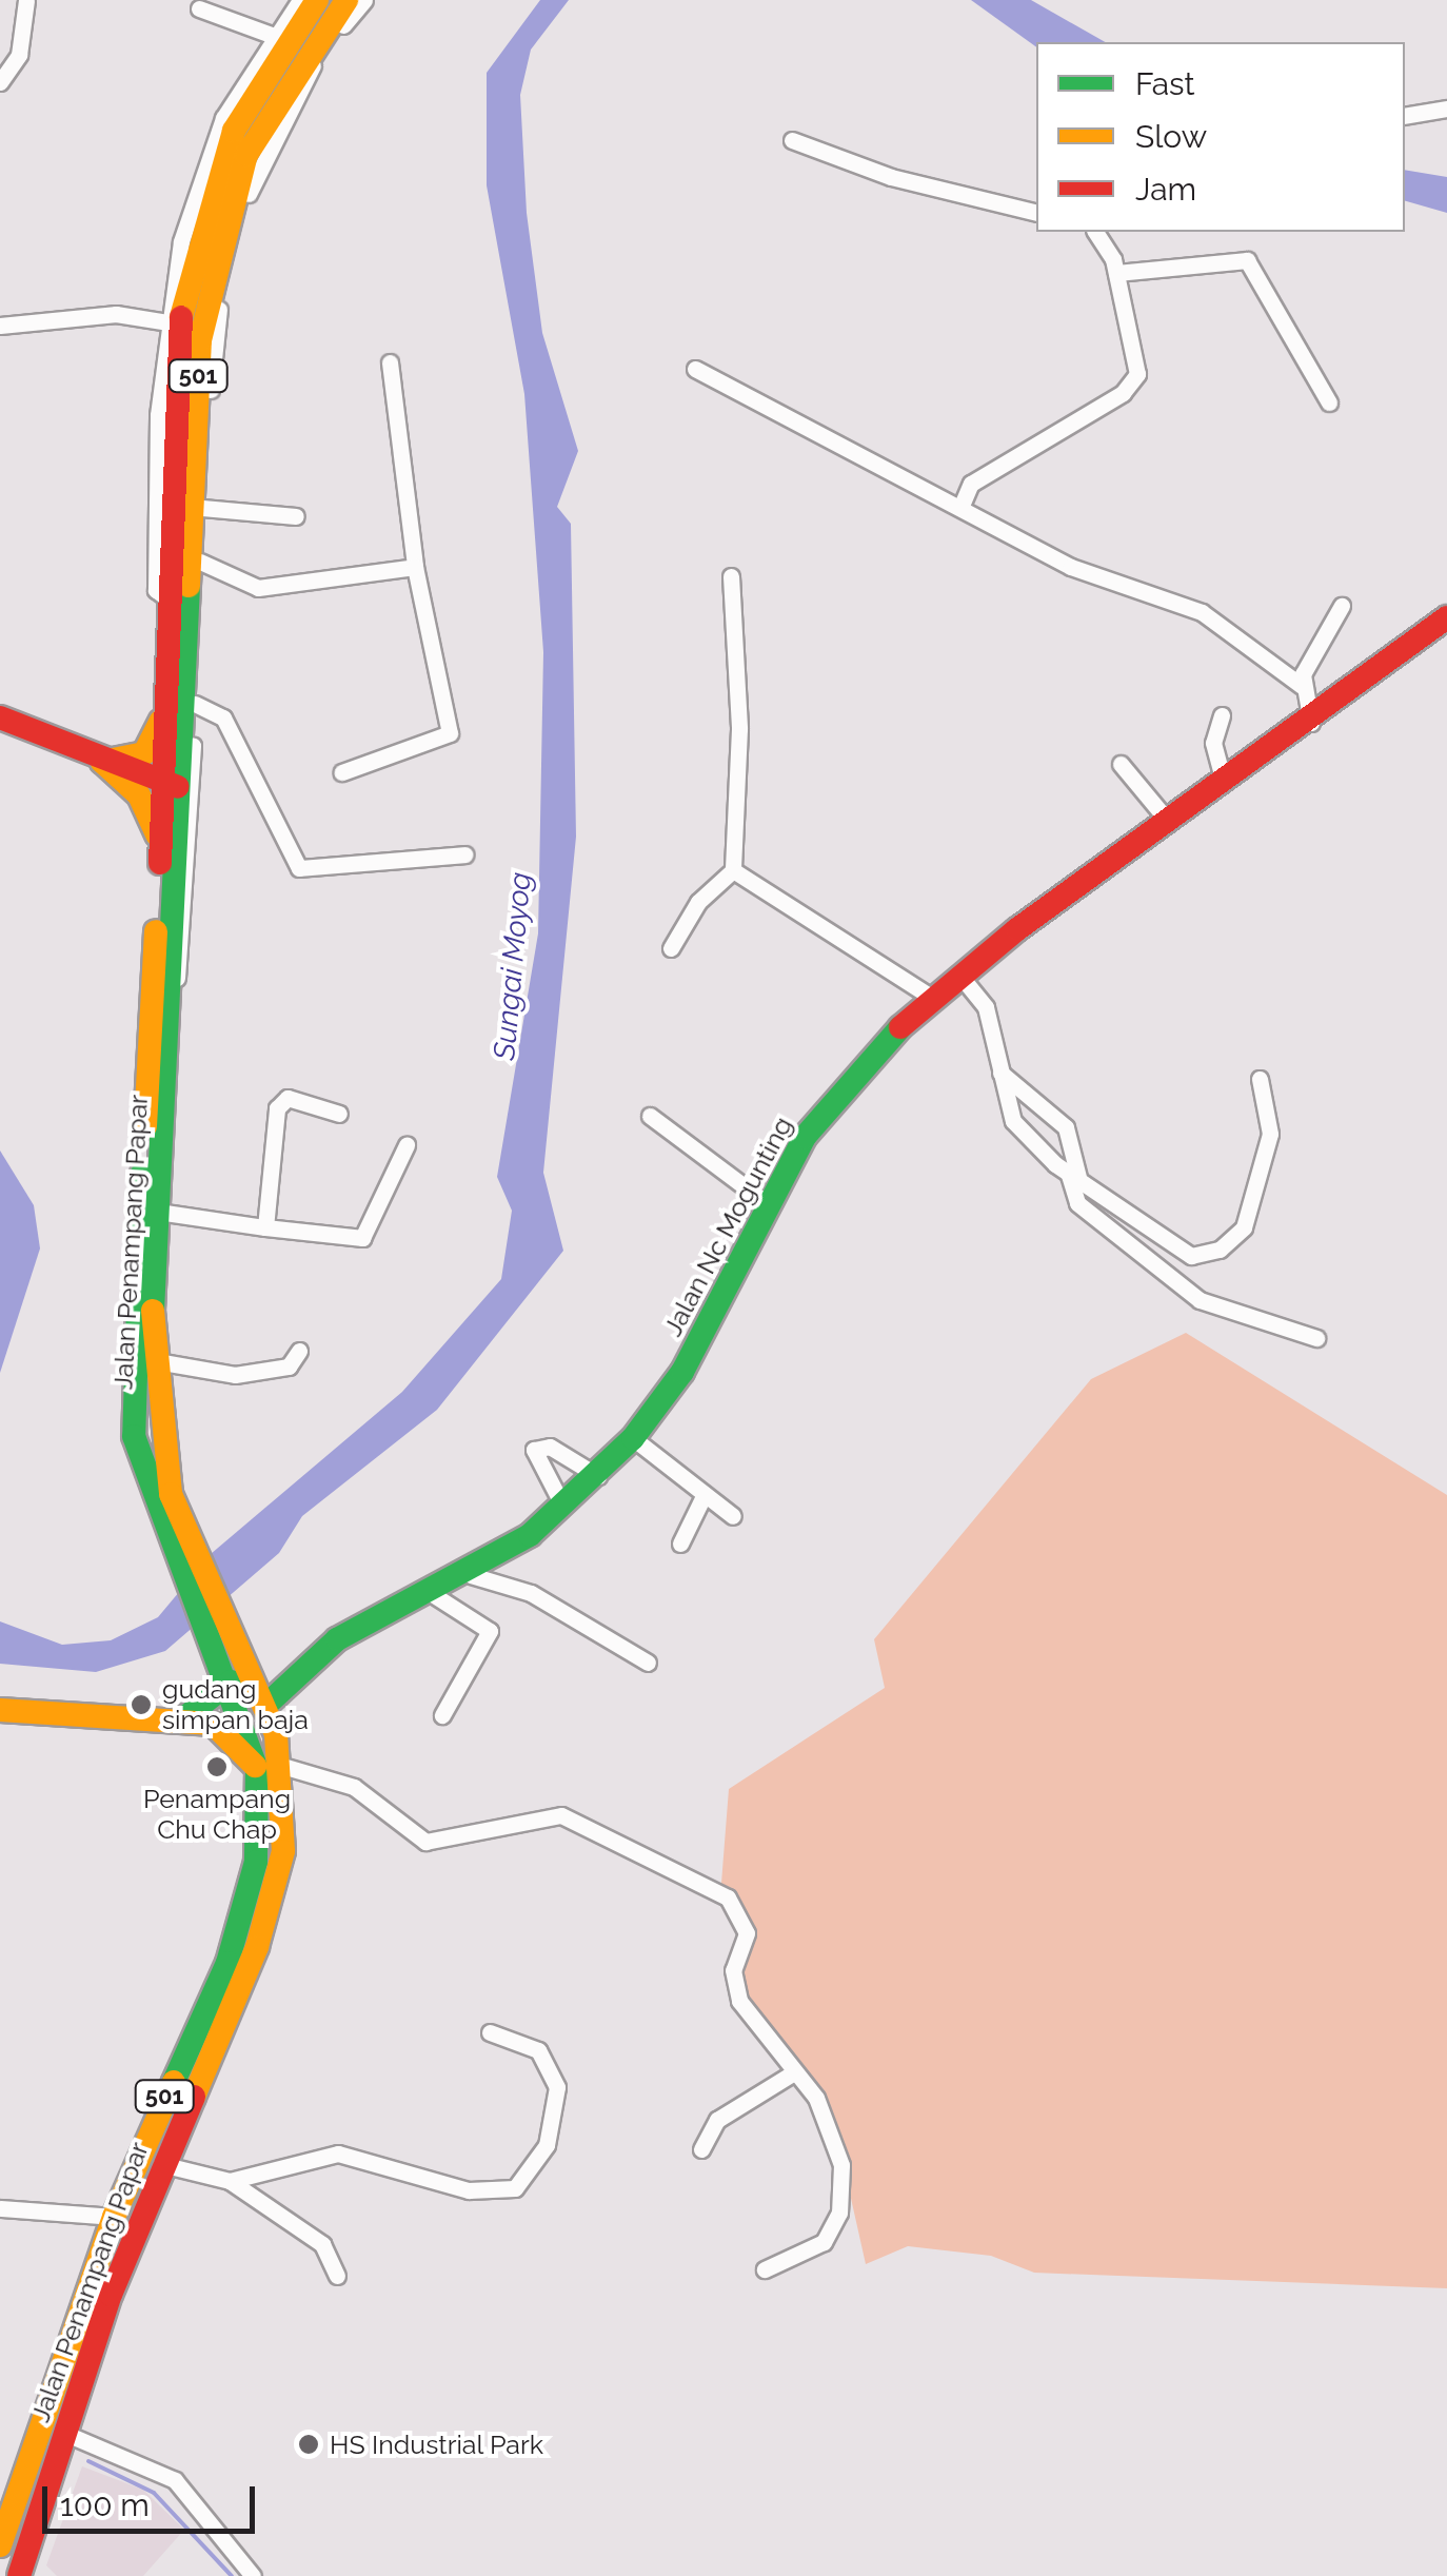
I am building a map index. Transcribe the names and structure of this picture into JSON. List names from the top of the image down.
{
  "streets": {
    "main road": ["501", "Jalan Nc Mogunting", "Jalan Penampang Papar"]
  },
  "crossings": [
    ["Jalan Nc Mogunting", "Jalan Penampang Papar"]
  ],
  "water": ["Sungai Moyog"],
  "places": ["gudang simpan baja", "Penampang Chu Chap", "HS Industrial Park"],
  "legend": ["Fast", "Slow", "Jam"],
  "scale_bar": "100 m"
}
